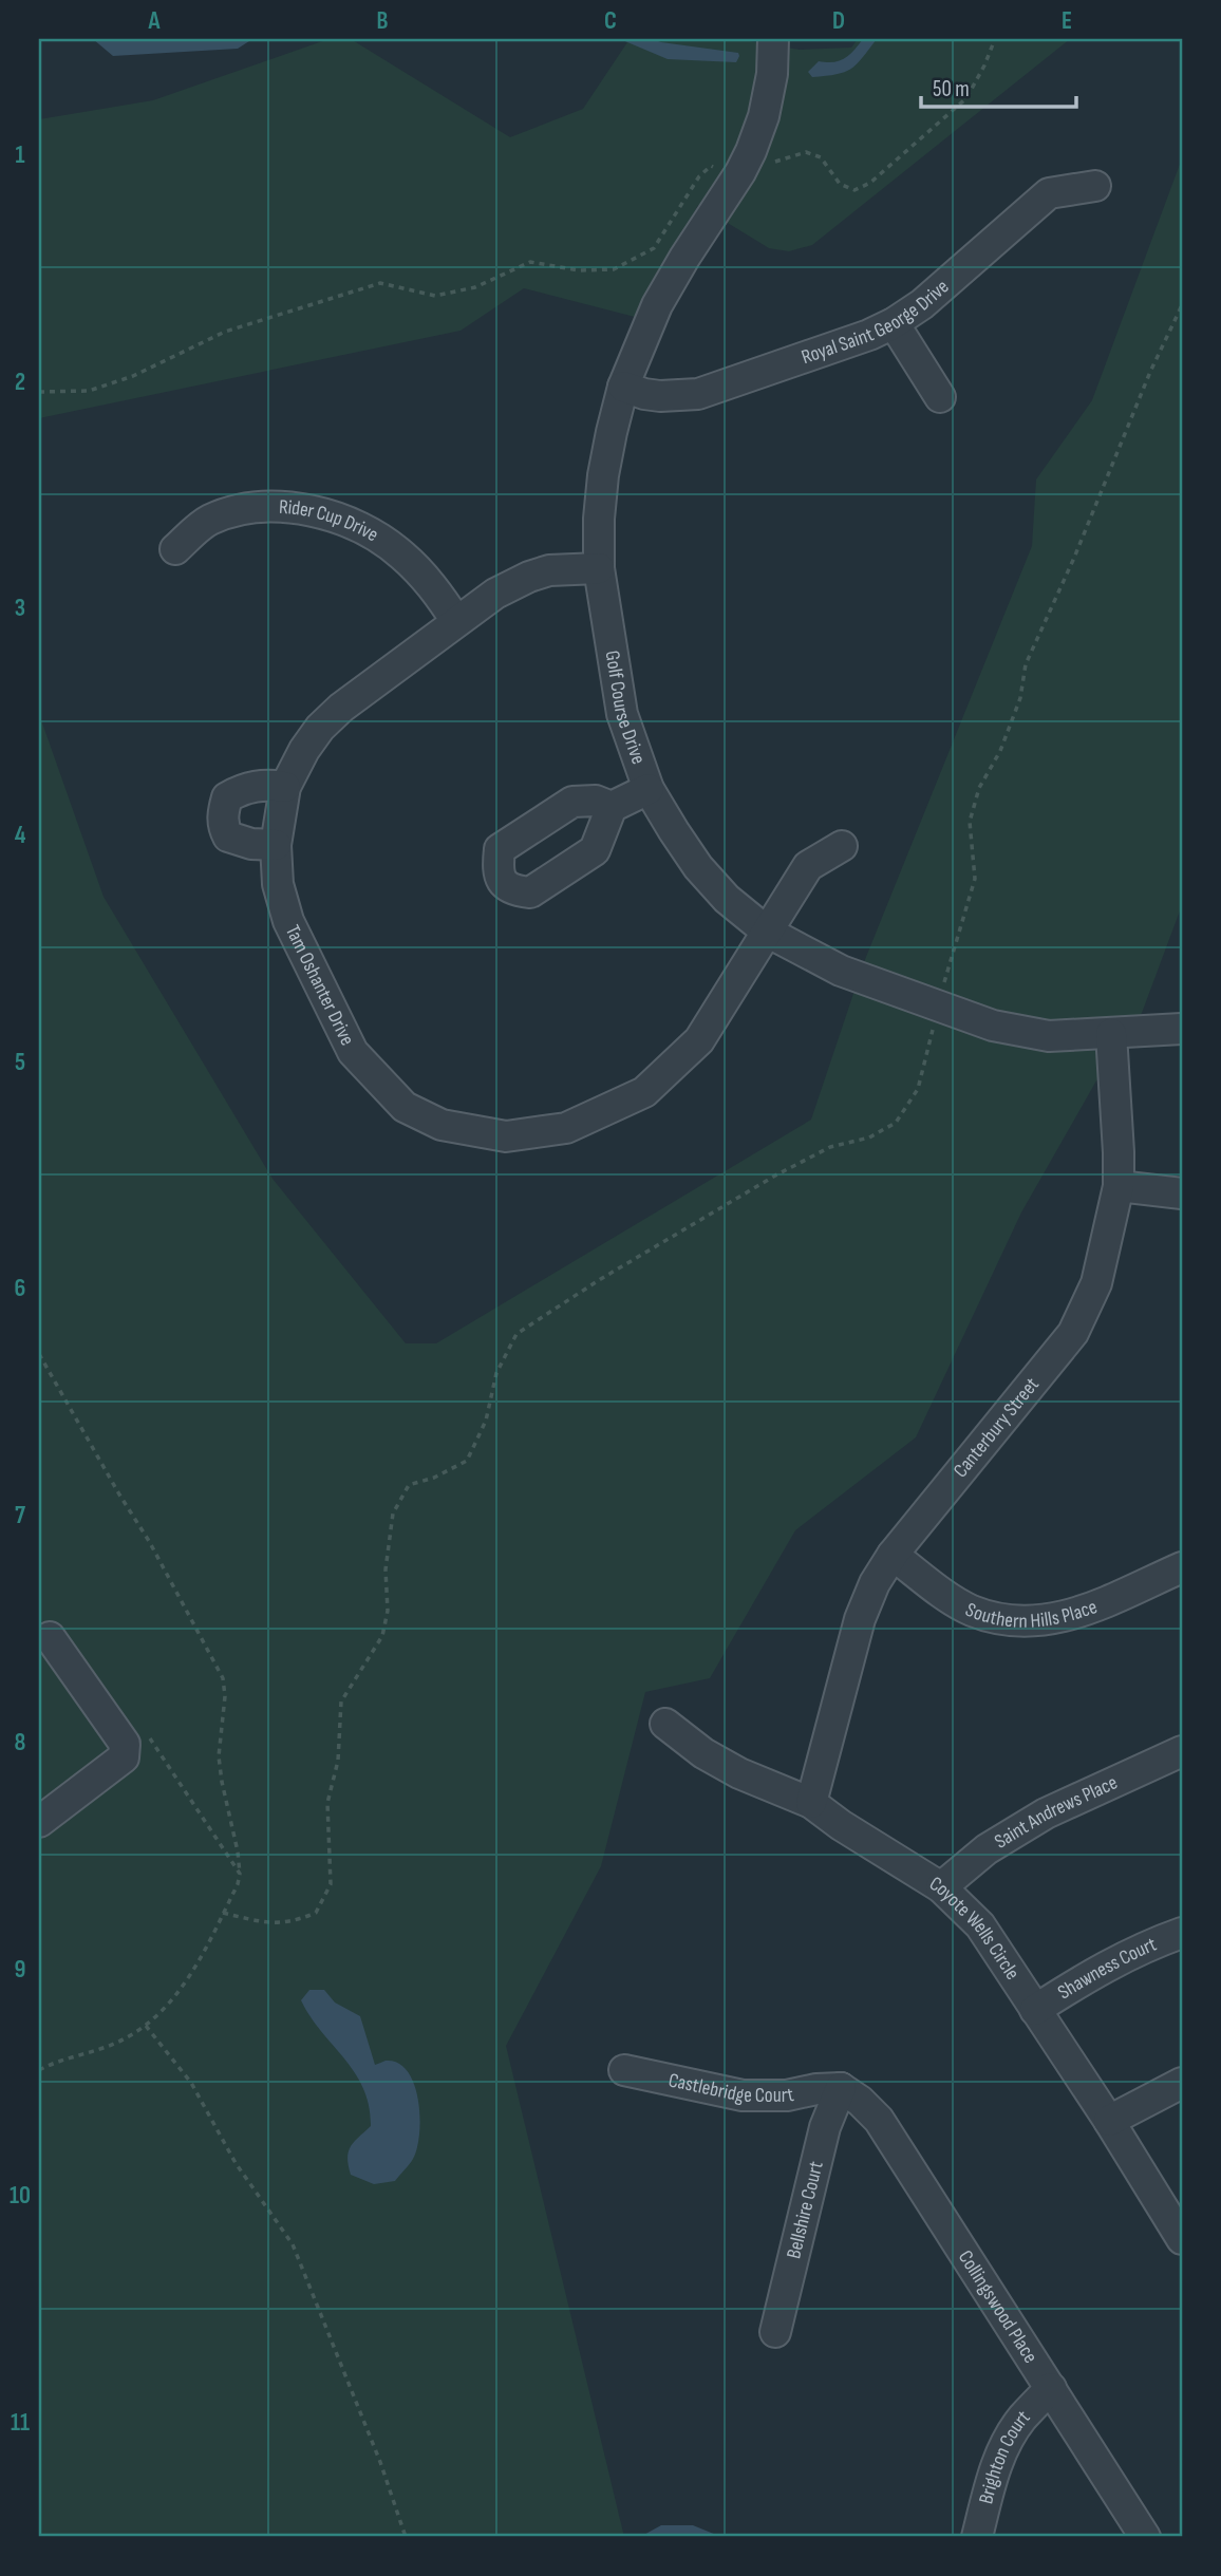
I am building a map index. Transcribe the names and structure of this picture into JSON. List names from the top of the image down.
{
  "streets": {
    "street": [
      "Royal Saint George Drive",
      "Rider Cup Drive",
      "Golf Course Drive",
      "Tam Oshanter Drive",
      "Canterbury Street",
      "Southern Hills Place",
      "Saint Andrews Place",
      "Coyote Wells Circle",
      "Shawness Court",
      "Castlebridge Court",
      "Bellshire Court",
      "Collingswood Place",
      "Brighton Court"
    ]
  },
  "crossings": [
    ["Royal Saint George Drive", "Golf Course Drive"],
    ["Rider Cup Drive", "Tam Oshanter Drive"],
    ["Golf Course Drive", "Tam Oshanter Drive"],
    ["Golf Course Drive", "Canterbury Street"],
    ["Canterbury Street", "Southern Hills Place"],
    ["Canterbury Street", "Coyote Wells Circle"],
    ["Saint Andrews Place", "Coyote Wells Circle"],
    ["Coyote Wells Circle", "Shawness Court"],
    ["Castlebridge Court", "Bellshire Court"],
    ["Castlebridge Court", "Collingswood Place"],
    ["Bellshire Court", "Collingswood Place"],
    ["Collingswood Place", "Brighton Court"]
  ],
  "scale_bar": "50 m",
  "grid": {
    "columns": [
      "A",
      "B",
      "C",
      "D",
      "E"
    ],
    "rows": [
      "1",
      "2",
      "3",
      "4",
      "5",
      "6",
      "7",
      "8",
      "9",
      "10",
      "11"
    ]
  }
}
